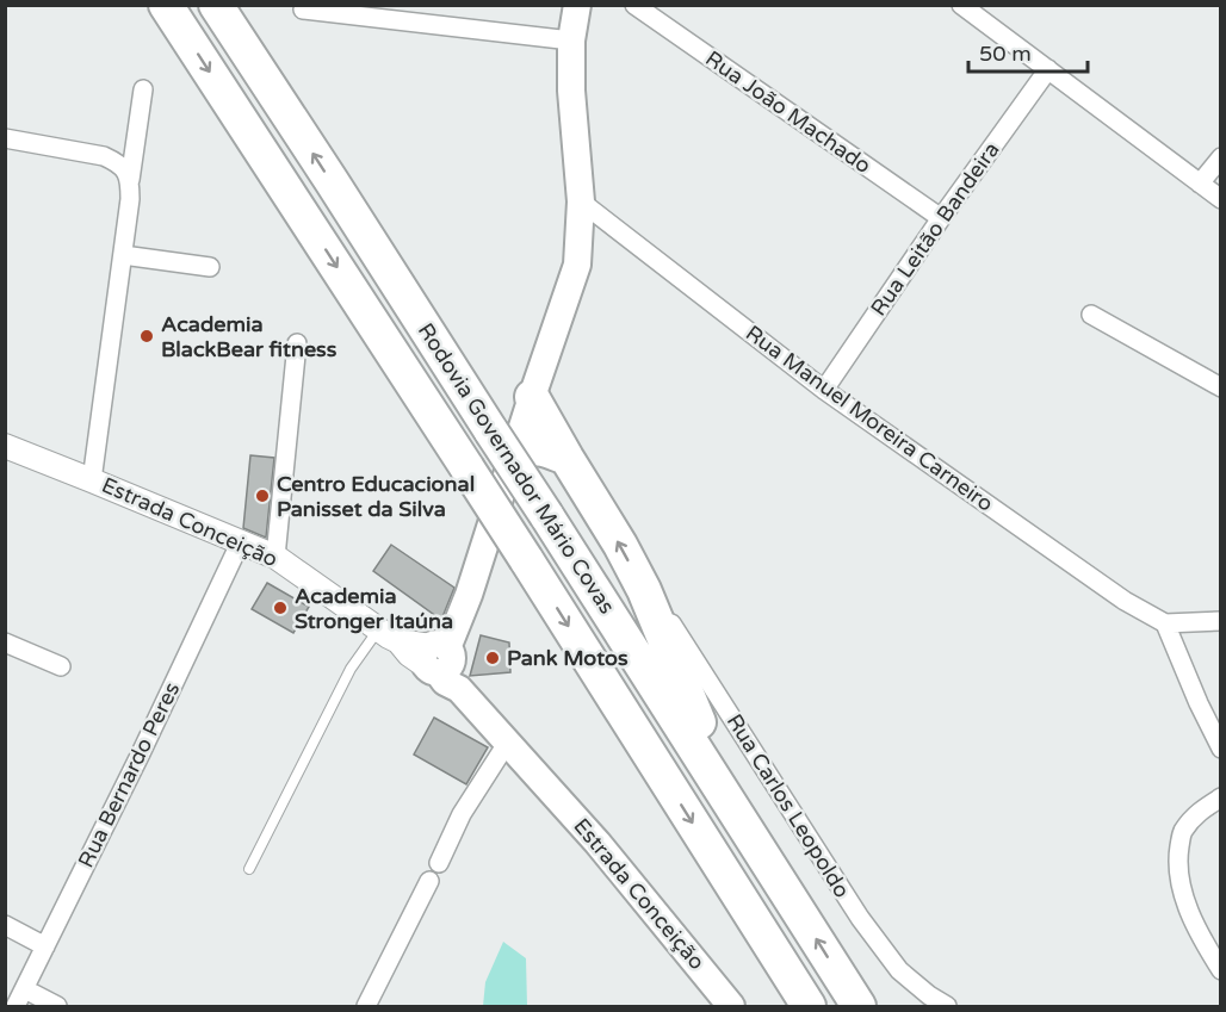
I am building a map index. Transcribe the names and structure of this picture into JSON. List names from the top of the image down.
{
  "streets": {
    "highway": ["Rodovia Governador Mário Covas"],
    "main road": ["Estrada Conceição"],
    "street": [
      "Rua João Machado",
      "Rua Leitão Bandeira",
      "Rua Manuel Moreira Carneiro",
      "Rua Bernardo Peres",
      "Rua Carlos Leopoldo"
    ]
  },
  "crossings": [
    ["Rua João Machado", "Rua Leitão Bandeira"],
    ["Rua Leitão Bandeira", "Rua Manuel Moreira Carneiro"],
    ["Estrada Conceição", "Rua Bernardo Peres"]
  ],
  "places": [
    "Academia BlackBear fitness",
    "Centro Educacional Panisset da Silva",
    "Academia Stronger Itaúna",
    "Pank Motos"
  ],
  "scale_bar": "50 m"
}
